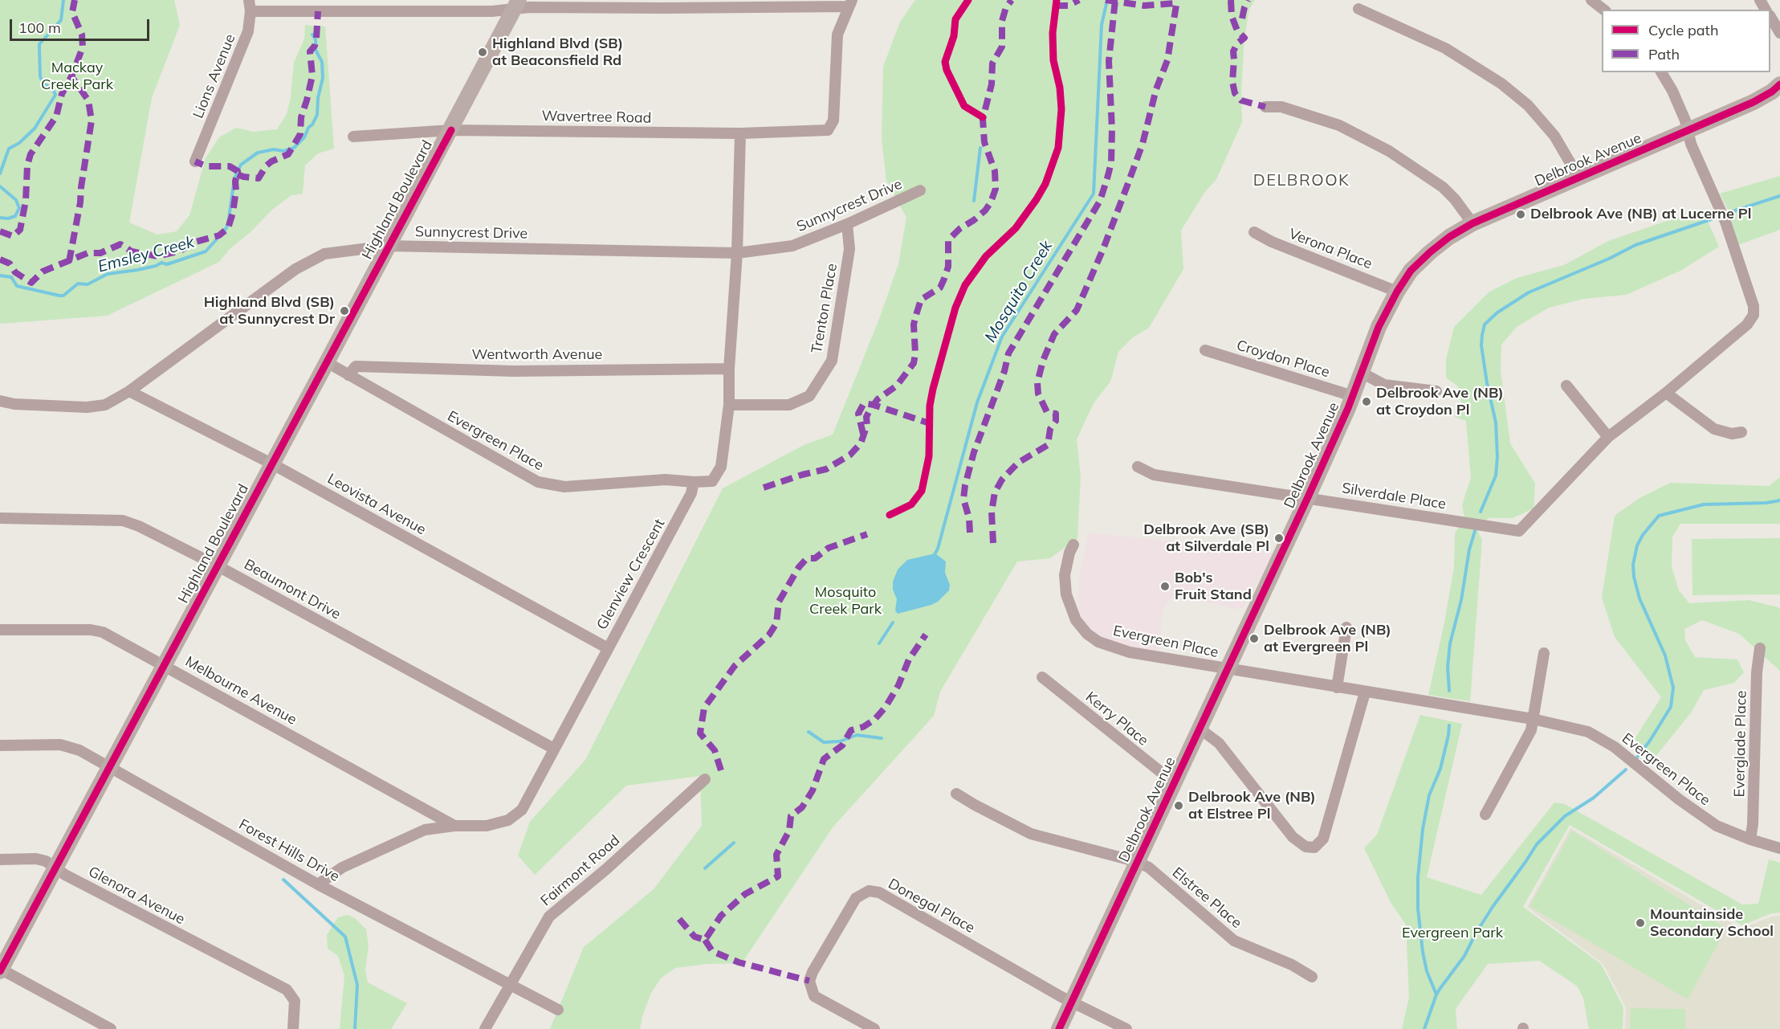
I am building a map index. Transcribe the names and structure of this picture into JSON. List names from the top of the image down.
{
  "streets": {
    "street": [
      "Lions Avenue",
      "Wavertree Road",
      "Delbrook Avenue",
      "Highland Boulevard",
      "Sunnycrest Drive",
      "Verona Place",
      "Trenton Place",
      "Wentworth Avenue",
      "Croydon Place",
      "Evergreen Place",
      "Silverdale Place",
      "Leovista Avenue",
      "Glenview Crescent",
      "Beaumont Drive",
      "Melbourne Avenue",
      "Kerry Place",
      "Everglade Place",
      "Forest Hills Drive",
      "Fairmont Road",
      "Glenora Avenue",
      "Elstree Place",
      "Donegal Place"
    ]
  },
  "crossings": [
    ["Wavertree Road", "Highland Boulevard"],
    ["Delbrook Avenue", "Verona Place"],
    ["Delbrook Avenue", "Croydon Place"],
    ["Delbrook Avenue", "Evergreen Place"],
    ["Delbrook Avenue", "Silverdale Place"],
    ["Delbrook Avenue", "Kerry Place"],
    ["Delbrook Avenue", "Elstree Place"],
    ["Delbrook Avenue", "Donegal Place"],
    ["Highland Boulevard", "Sunnycrest Drive"],
    ["Highland Boulevard", "Evergreen Place"],
    ["Highland Boulevard", "Leovista Avenue"],
    ["Highland Boulevard", "Beaumont Drive"],
    ["Highland Boulevard", "Melbourne Avenue"],
    ["Highland Boulevard", "Forest Hills Drive"],
    ["Highland Boulevard", "Glenora Avenue"],
    ["Sunnycrest Drive", "Trenton Place"],
    ["Sunnycrest Drive", "Leovista Avenue"],
    ["Wentworth Avenue", "Evergreen Place"],
    ["Evergreen Place", "Glenview Crescent"],
    ["Evergreen Place", "Everglade Place"],
    ["Leovista Avenue", "Glenview Crescent"],
    ["Glenview Crescent", "Beaumont Drive"],
    ["Glenview Crescent", "Melbourne Avenue"],
    ["Glenview Crescent", "Forest Hills Drive"],
    ["Forest Hills Drive", "Fairmont Road"]
  ],
  "districts": ["DELBROOK"],
  "water": ["Emsley Creek", "Mosquito Creek"],
  "parks": ["Mackay Creek Park", "Mosquito Creek Park", "Evergreen Park"],
  "places": [
    "Highland Blvd (SB) at Beaconsfield Rd",
    "Delbrook Ave (NB) at Lucerne Pl",
    "Highland Blvd (SB) at Sunnycrest Dr",
    "Delbrook Ave (NB) at Croydon Pl",
    "Delbrook Ave (SB) at Silverdale Pl",
    "Bob's Fruit Stand",
    "Delbrook Ave (NB) at Evergreen Pl",
    "Delbrook Ave (NB) at Elstree Pl",
    "Mountainside Secondary School"
  ],
  "legend": ["Cycle path", "Path"],
  "scale_bar": "100 m"
}
